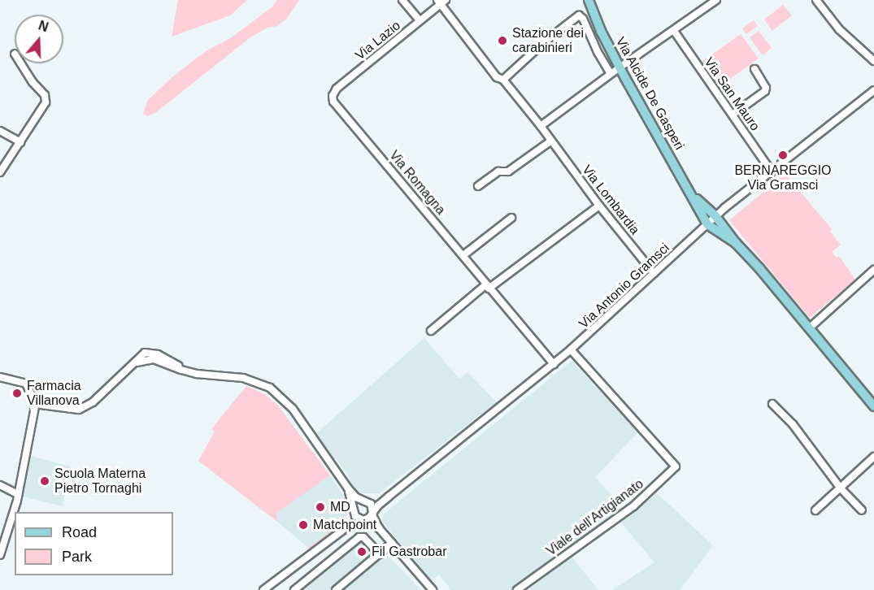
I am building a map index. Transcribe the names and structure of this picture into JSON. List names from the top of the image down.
{
  "streets": {
    "main road": ["Via Alcide De Gasperi"],
    "street": [
      "Via Lazio",
      "Via San Mauro",
      "Via Romagna",
      "Via Lombardia",
      "Via Antonio Gramsci",
      "Viale dell'Artigianato"
    ]
  },
  "crossings": [
    ["Via Lazio", "Via Romagna"],
    ["Via Lazio", "Via Lombardia"],
    ["Via Alcide De Gasperi", "Via Antonio Gramsci"],
    ["Via San Mauro", "Via Antonio Gramsci"],
    ["Via Romagna", "Via Antonio Gramsci"],
    ["Via Lombardia", "Via Antonio Gramsci"],
    ["Via Antonio Gramsci", "Viale dell'Artigianato"]
  ],
  "places": [
    "Stazione dei carabinieri",
    "BERNAREGGIO Via Gramsci",
    "Farmacia Villanova",
    "Scuola Materna Pietro Tornaghi",
    "MD",
    "Matchpoint",
    "Fil Gastrobar"
  ],
  "legend": ["Road", "Park"],
  "north": "top"
}
